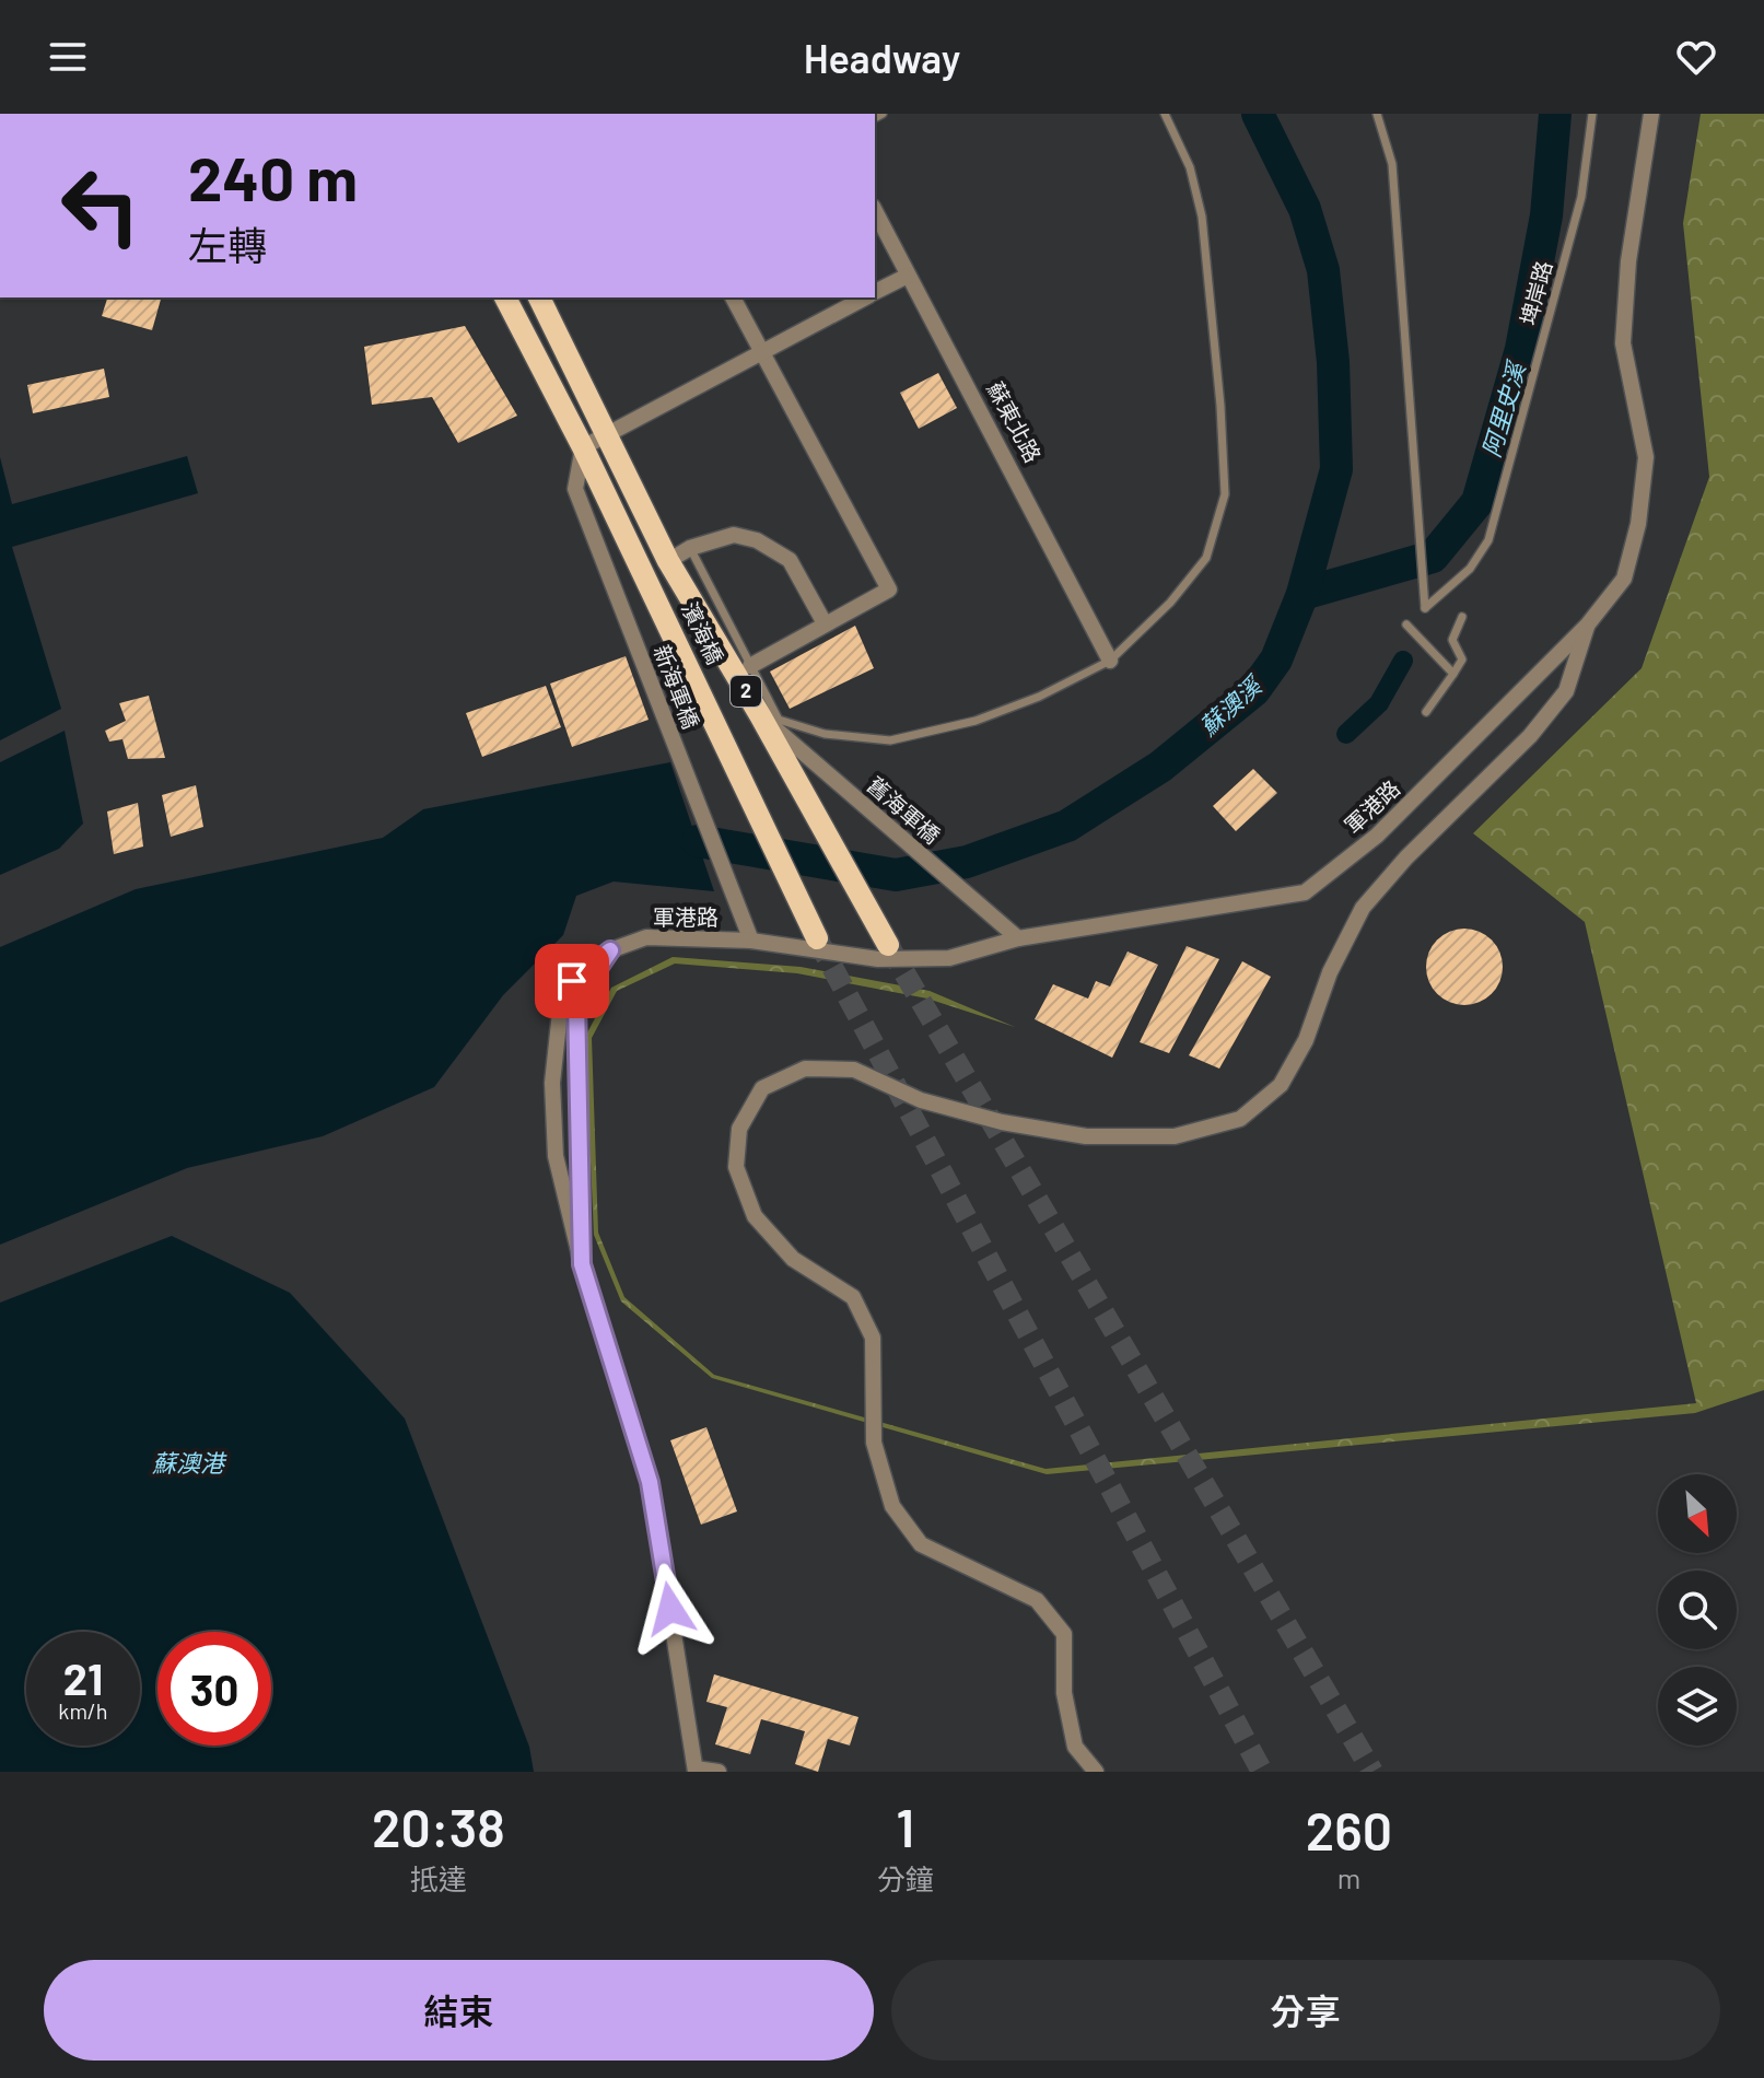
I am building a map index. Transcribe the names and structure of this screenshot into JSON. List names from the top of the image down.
{
  "streets": {
    "main road": ["濱海橋", "2"],
    "street": [
      "蘇東北路",
      "新海軍橋",
      "軍港路",
      "舊海軍橋"
    ],
    "lane": ["埤岸路"]
  },
  "crossings": [
    ["濱海橋", "新海軍橋"],
    ["濱海橋", "2"],
    ["新海軍橋", "2"],
    ["新海軍橋", "軍港路"],
    ["2", "舊海軍橋"],
    ["軍港路", "舊海軍橋"]
  ],
  "water": ["阿里史溪", "蘇澳溪", "蘇澳港"],
  "north": "bottom right",
  "page": {
    "header": "Headway",
    "turn": ["240 m", "左轉"],
    "speed": "21 km/h",
    "limit": "30",
    "eta": [
      "20:38",
      "抵達",
      "1",
      "分鐘",
      "260",
      "m"
    ],
    "buttons": ["結束", "分享"]
  }
}
